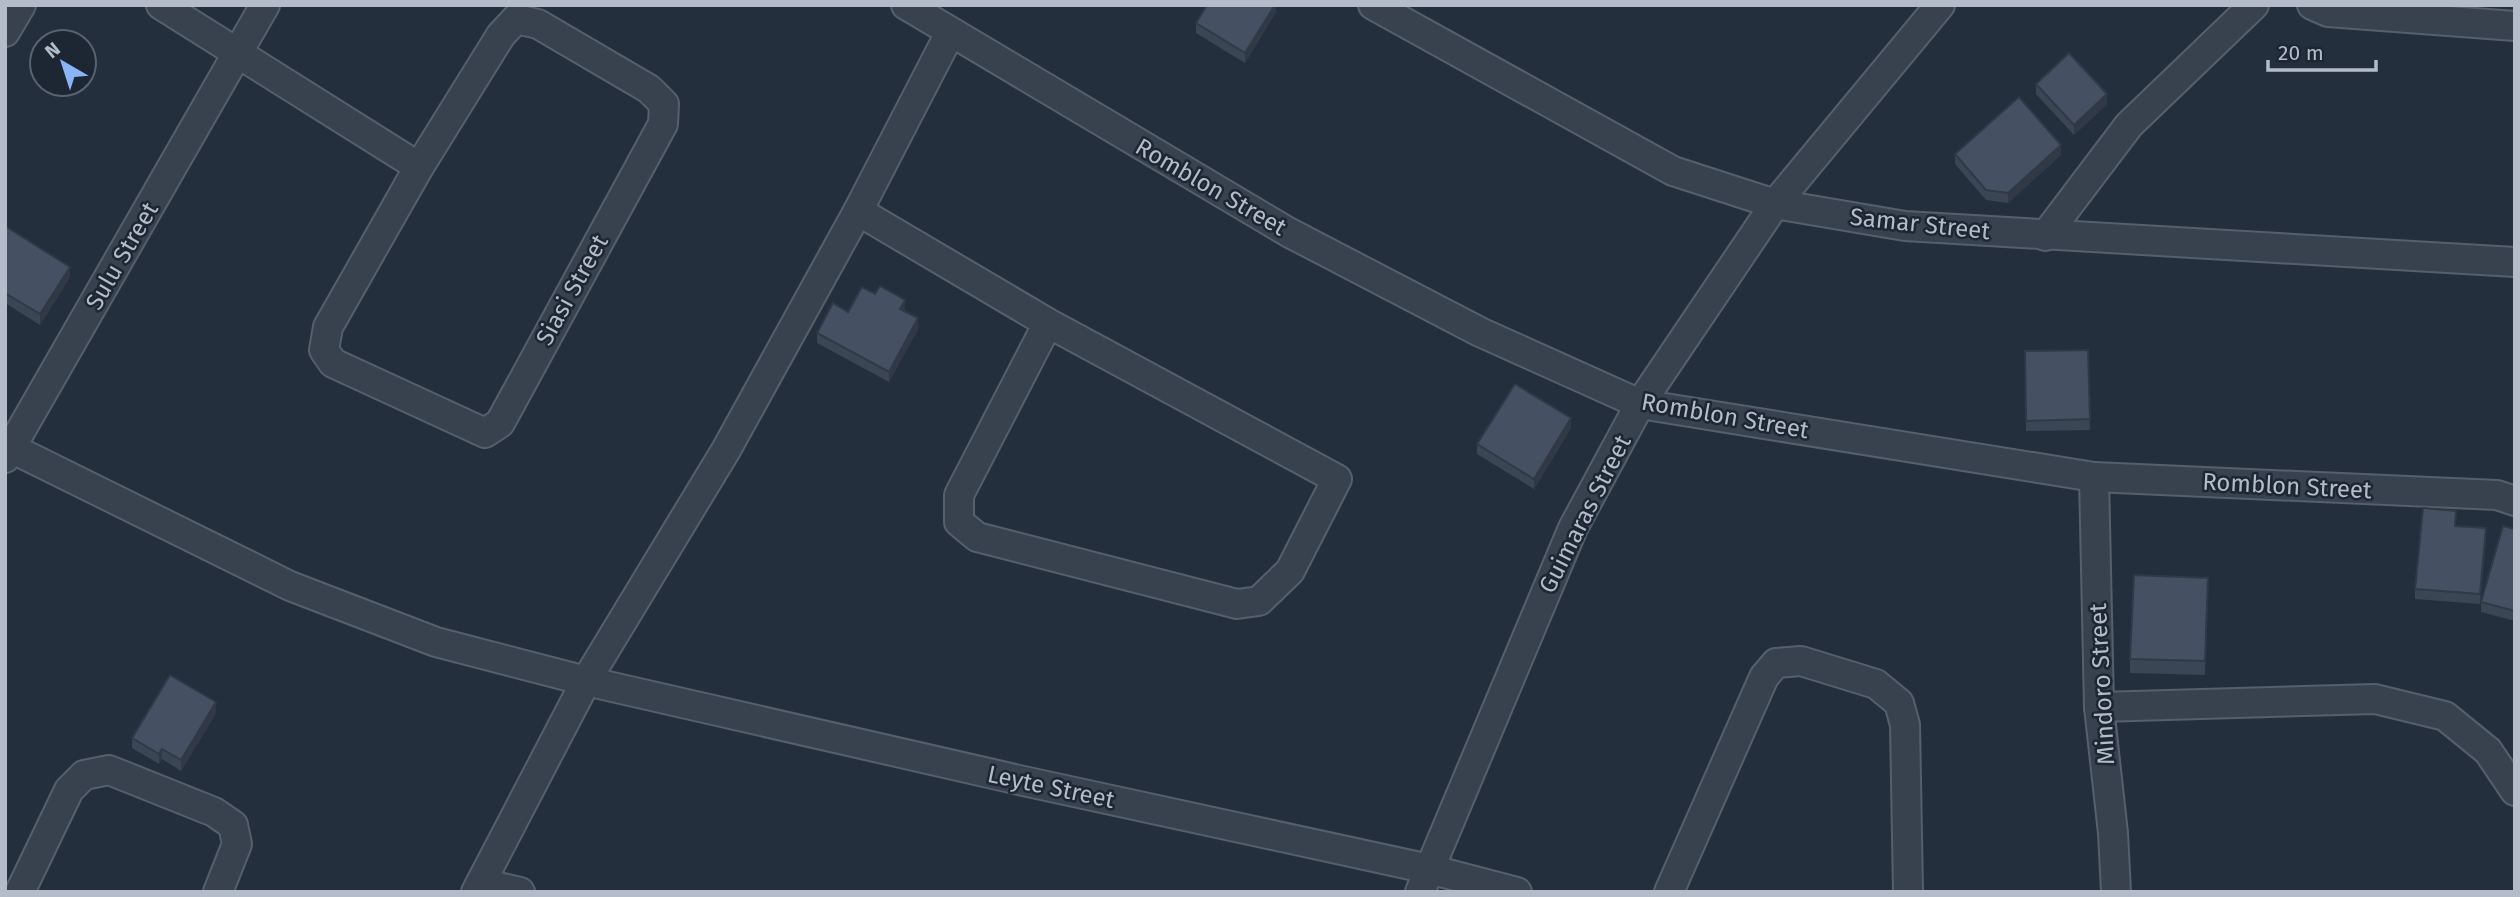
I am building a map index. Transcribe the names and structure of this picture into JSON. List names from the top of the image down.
{
  "streets": {
    "street": [
      "Romblon Street",
      "Samar Street",
      "Sulu Street",
      "Siasi Street",
      "Guimaras Street",
      "Mindoro Street",
      "Leyte Street"
    ]
  },
  "crossings": [
    ["Romblon Street", "Guimaras Street"],
    ["Romblon Street", "Mindoro Street"],
    ["Samar Street", "Guimaras Street"],
    ["Sulu Street", "Leyte Street"],
    ["Guimaras Street", "Leyte Street"]
  ],
  "scale_bar": "20 m",
  "north": "top left"
}
